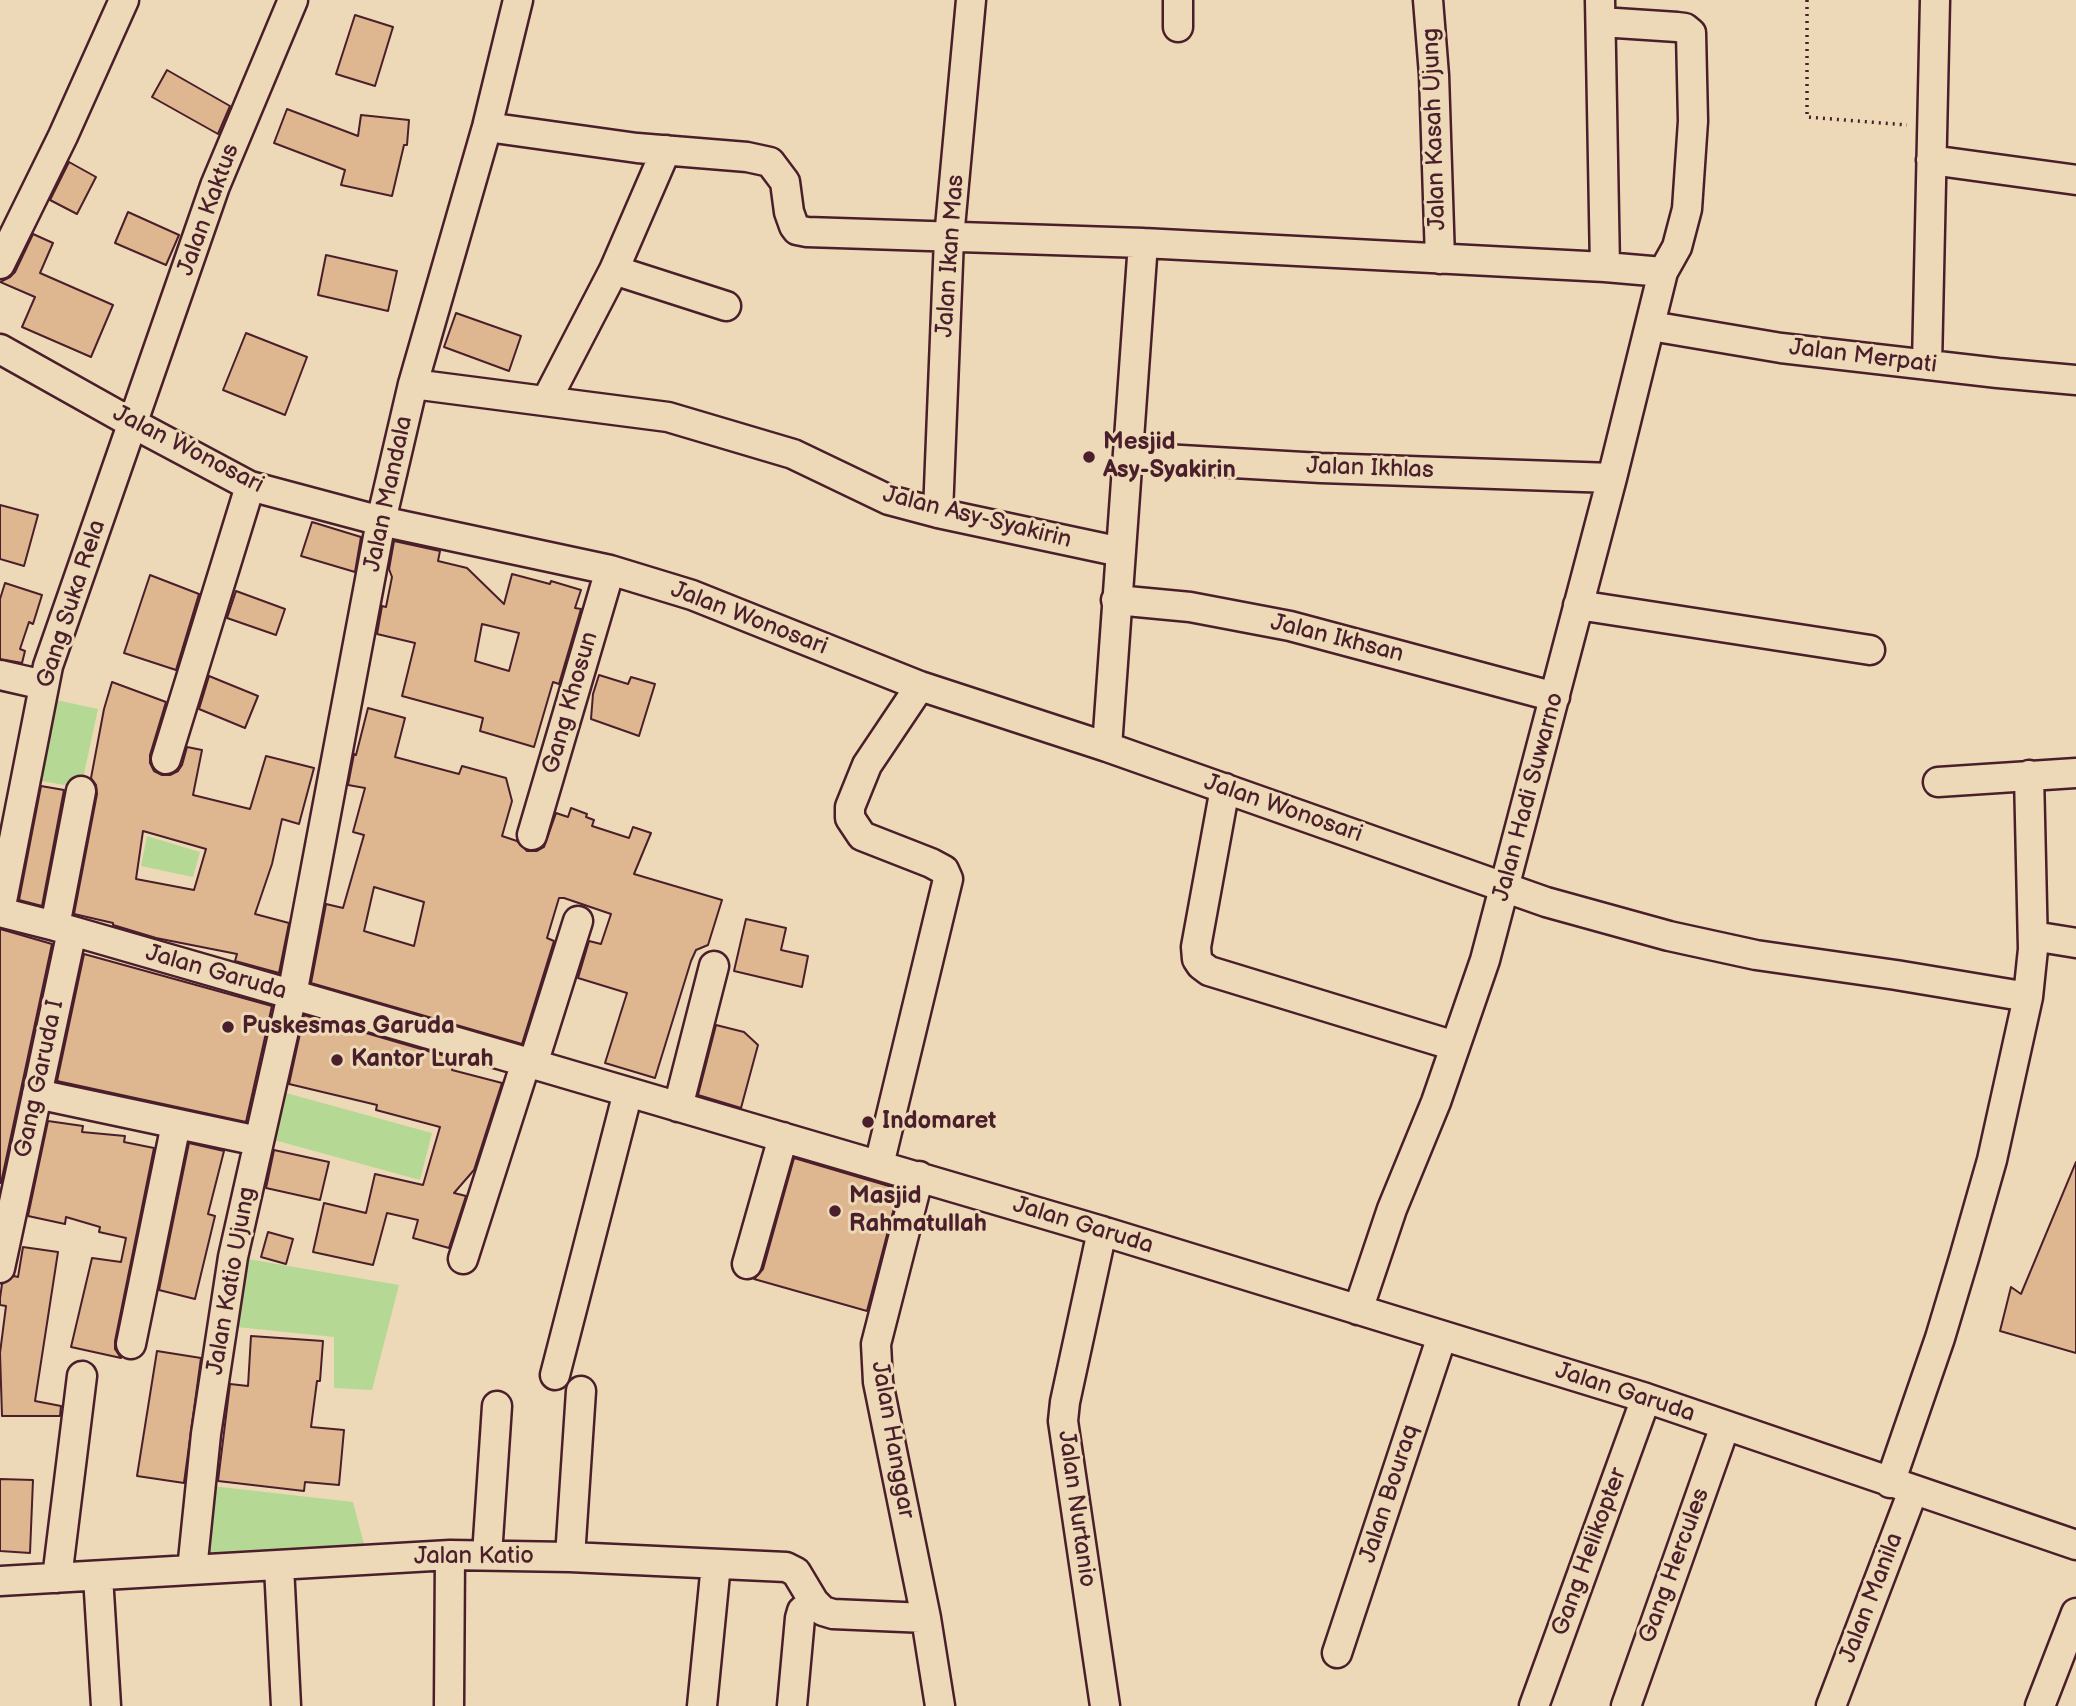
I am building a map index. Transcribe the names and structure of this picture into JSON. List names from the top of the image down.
{
  "streets": {
    "street": [
      "Jalan Kasah Ujung",
      "Jalan Kaktus",
      "Jalan Ikan Mas",
      "Jalan Merpati",
      "Jalan Wonosari",
      "Jalan Ikhlas",
      "Jalan Mandala",
      "Jalan Asy-Syakirin",
      "Gang Suka Rela",
      "Jalan Ikhsan",
      "Gang Khosun",
      "Jalan Hadi Suwarno",
      "Jalan Garuda",
      "Gang Garuda I",
      "Jalan Katio Ujung",
      "Jalan Hanggar",
      "Jalan Bouraq",
      "Jalan Nurtanio",
      "Gang Helikopter",
      "Jalan Katio",
      "Gang Hercules",
      "Jalan Manila"
    ]
  },
  "crossings": [
    ["Jalan Kaktus", "Jalan Wonosari"],
    ["Jalan Kaktus", "Gang Suka Rela"],
    ["Jalan Ikan Mas", "Jalan Asy-Syakirin"],
    ["Jalan Merpati", "Jalan Hadi Suwarno"],
    ["Jalan Wonosari", "Jalan Mandala"],
    ["Jalan Wonosari", "Gang Suka Rela"],
    ["Jalan Wonosari", "Gang Khosun"],
    ["Jalan Wonosari", "Jalan Hadi Suwarno"],
    ["Jalan Wonosari", "Jalan Manila"],
    ["Jalan Ikhlas", "Jalan Hadi Suwarno"],
    ["Jalan Mandala", "Jalan Asy-Syakirin"],
    ["Jalan Mandala", "Jalan Garuda"],
    ["Jalan Mandala", "Jalan Katio Ujung"],
    ["Gang Suka Rela", "Jalan Garuda"],
    ["Jalan Ikhsan", "Jalan Hadi Suwarno"],
    ["Jalan Hadi Suwarno", "Jalan Garuda"],
    ["Jalan Garuda", "Gang Garuda I"],
    ["Jalan Garuda", "Jalan Katio Ujung"],
    ["Jalan Garuda", "Jalan Hanggar"],
    ["Jalan Garuda", "Jalan Bouraq"],
    ["Jalan Garuda", "Jalan Nurtanio"],
    ["Jalan Garuda", "Gang Helikopter"],
    ["Jalan Garuda", "Gang Hercules"],
    ["Jalan Garuda", "Jalan Manila"],
    ["Jalan Katio Ujung", "Jalan Katio"]
  ],
  "places": [
    "Mesjid Asy-Syakirin",
    "Puskesmas Garuda",
    "Kantor Lurah",
    "Indomaret",
    "Masjid Rahmatullah"
  ]
}
